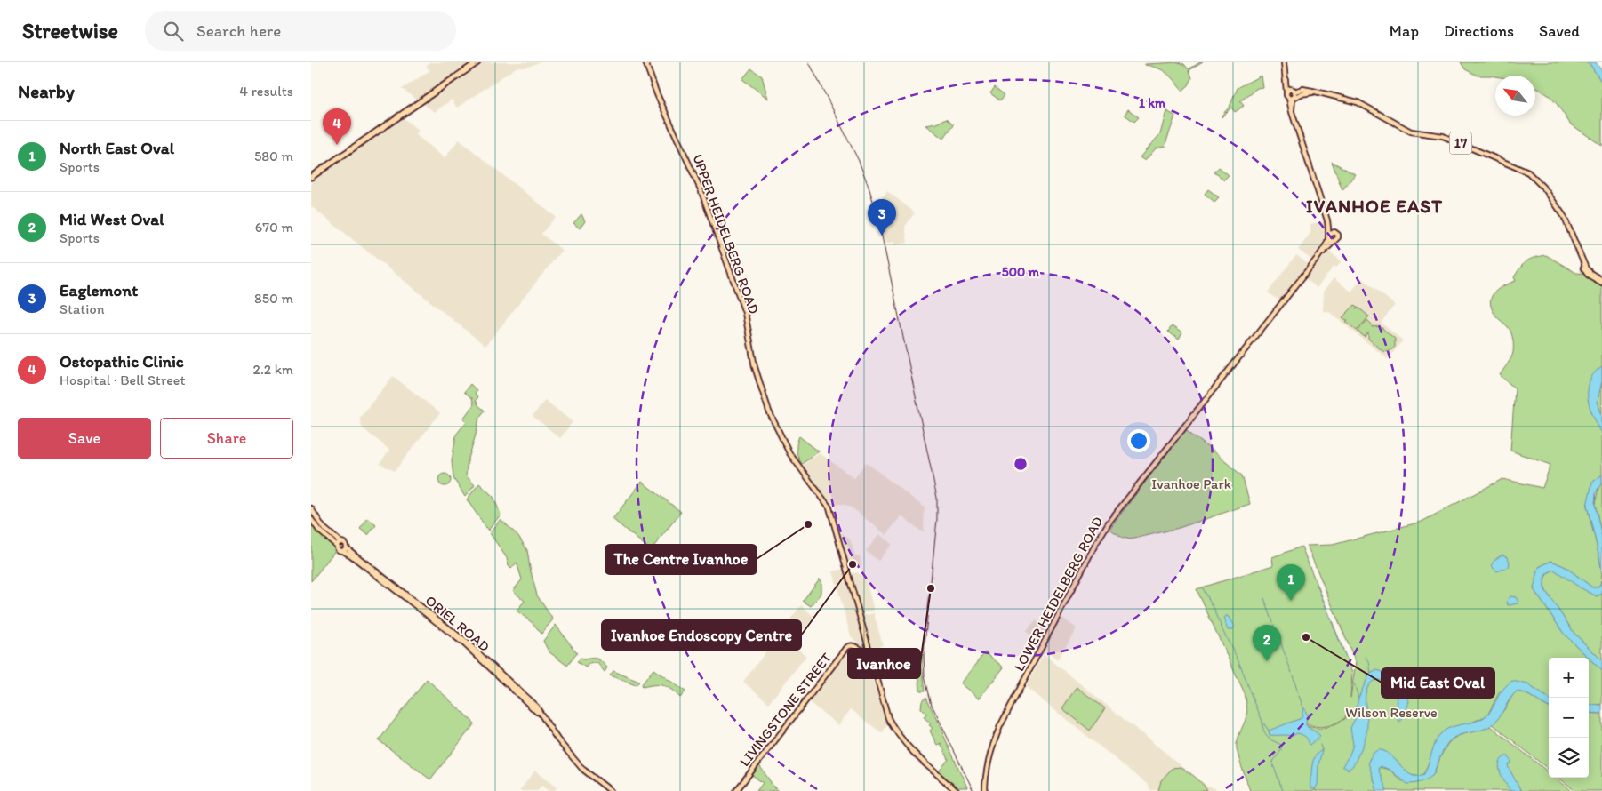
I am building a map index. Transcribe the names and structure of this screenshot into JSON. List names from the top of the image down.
{
  "streets": {
    "main road": [
      "17",
      "UPPER HEIDELBERG ROAD",
      "LOWER HEIDELBERG ROAD",
      "ORIEL ROAD",
      "LIVINGSTONE STREET"
    ]
  },
  "crossings": [
    ["UPPER HEIDELBERG ROAD", "LIVINGSTONE STREET"]
  ],
  "districts": ["IVANHOE EAST"],
  "parks": ["Ivanhoe Park", "Wilson Reserve"],
  "places": [
    "The Centre Ivanhoe",
    "Ivanhoe Endoscopy Centre",
    "Ivanhoe",
    "Mid East Oval"
  ],
  "north": "top left",
  "page": {
    "header": "Streetwise",
    "search": "Search here",
    "nav": ["Map", "Directions", "Saved"],
    "heading": ["Nearby", "4 results"],
    "pins": [
      "4",
      "3",
      "1",
      "2"
    ],
    "list": [
      {
        "mark": "1",
        "name": "North East Oval",
        "note": "Sports",
        "value": "580 m"
      },
      {
        "mark": "2",
        "name": "Mid West Oval",
        "note": "Sports",
        "value": "670 m"
      },
      {
        "mark": "3",
        "name": "Eaglemont",
        "note": "Station",
        "value": "850 m"
      },
      {
        "mark": "4",
        "name": "Ostopathic Clinic",
        "note": "Hospital · Bell Street",
        "value": "2.2 km"
      }
    ],
    "buttons": ["Save", "Share"],
    "map_buttons": ["+", "−"]
  },
  "rings": ["1 km", "500 m"]
}
